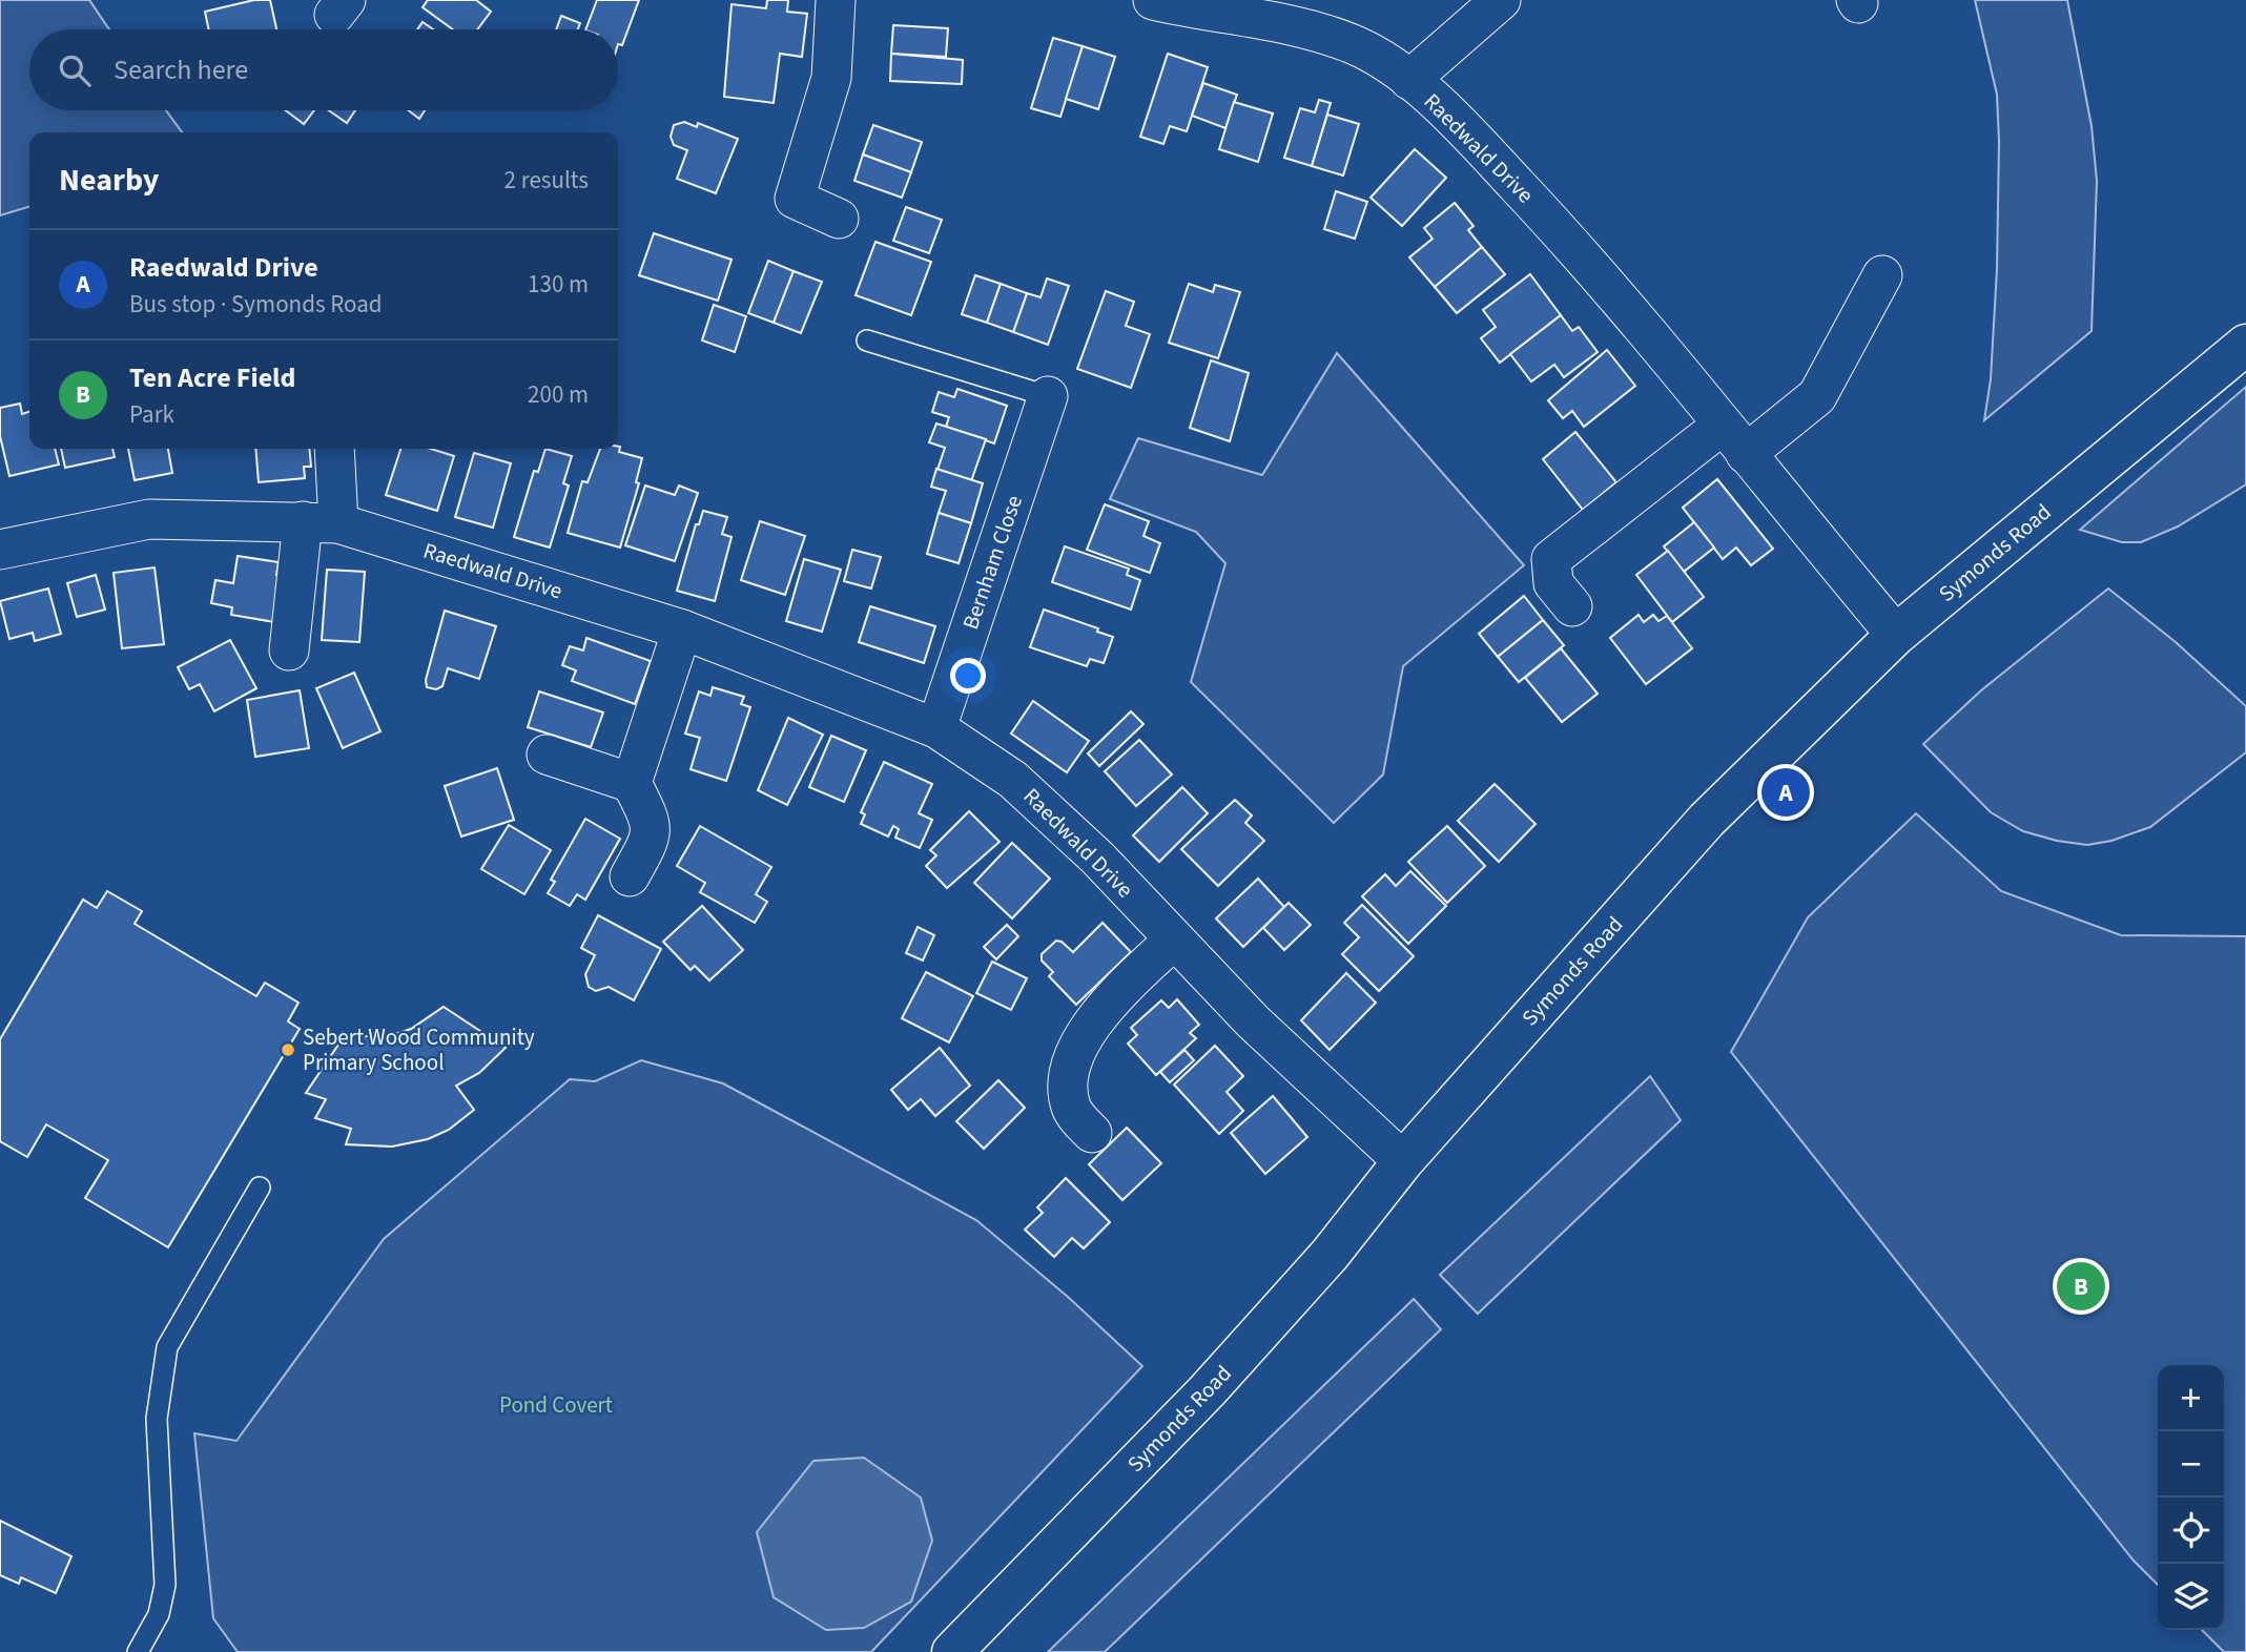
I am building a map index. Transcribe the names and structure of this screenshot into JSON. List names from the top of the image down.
{
  "streets": {
    "street": ["Raedwald Drive", "Symonds Road", "Bernham Close"]
  },
  "crossings": [
    ["Raedwald Drive", "Symonds Road"],
    ["Raedwald Drive", "Bernham Close"]
  ],
  "parks": ["Pond Covert"],
  "places": ["Sebert Wood Community Primary School"],
  "page": {
    "search": "Search here",
    "heading": ["Nearby", "2 results"],
    "list": [
      {
        "mark": "A",
        "name": "Raedwald Drive",
        "note": "Bus stop · Symonds Road",
        "value": "130 m"
      },
      {
        "mark": "B",
        "name": "Ten Acre Field",
        "note": "Park",
        "value": "200 m"
      }
    ],
    "pins": ["A", "B"],
    "map_buttons": ["+", "−"]
  }
}
